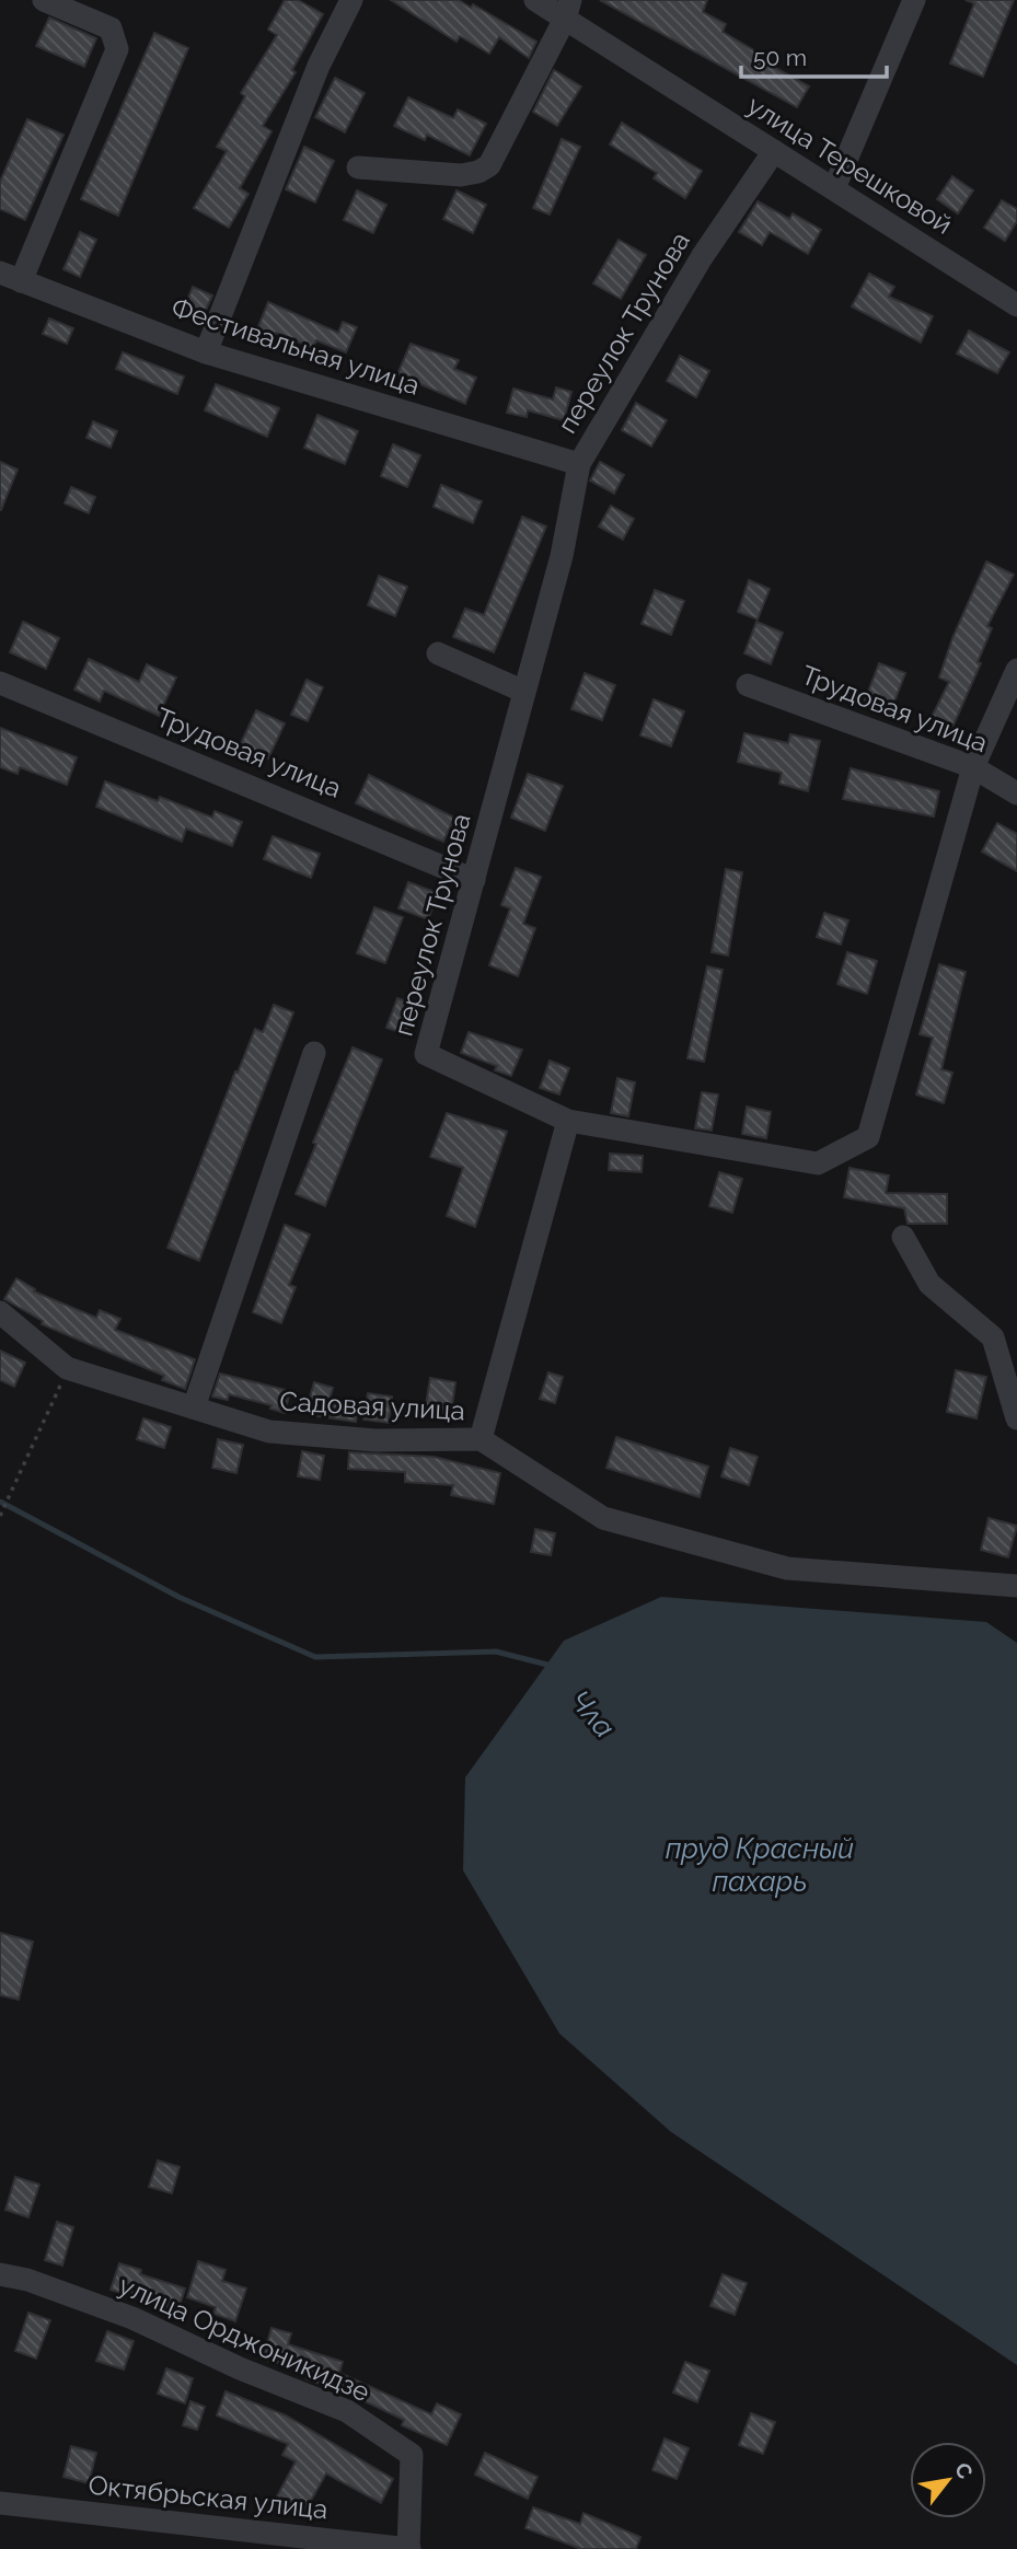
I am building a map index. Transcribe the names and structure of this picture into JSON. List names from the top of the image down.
{
  "streets": {
    "street": [
      "улица Терешковой",
      "переулок Трунова",
      "Фестивальная улица",
      "Трудовая улица",
      "Садовая улица",
      "улица Орджоникидзе",
      "Октябрьская улица"
    ]
  },
  "crossings": [
    ["улица Терешковой", "переулок Трунова"],
    ["переулок Трунова", "Фестивальная улица"],
    ["переулок Трунова", "Трудовая улица"],
    ["улица Орджоникидзе", "Октябрьская улица"]
  ],
  "water": ["Чла", "пруд Красный пахарь"],
  "scale_bar": "50 m",
  "north": "top right"
}
